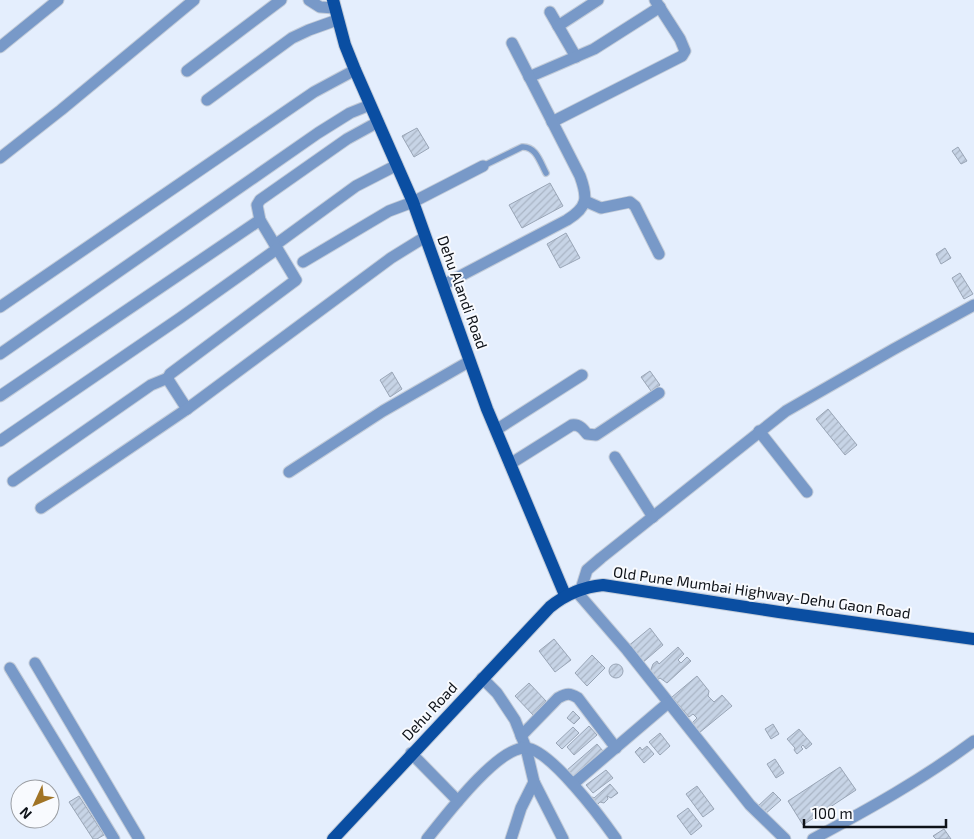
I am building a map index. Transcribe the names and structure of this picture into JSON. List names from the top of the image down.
{
  "streets": {
    "main road": ["Dehu Alandi Road", "Old Pune Mumbai Highway-Dehu Gaon Road", "Dehu Road"]
  },
  "crossings": [
    ["Dehu Alandi Road", "Old Pune Mumbai Highway-Dehu Gaon Road"],
    ["Dehu Alandi Road", "Dehu Road"],
    ["Old Pune Mumbai Highway-Dehu Gaon Road", "Dehu Road"]
  ],
  "scale_bar": "100 m",
  "north": "bottom left"
}
